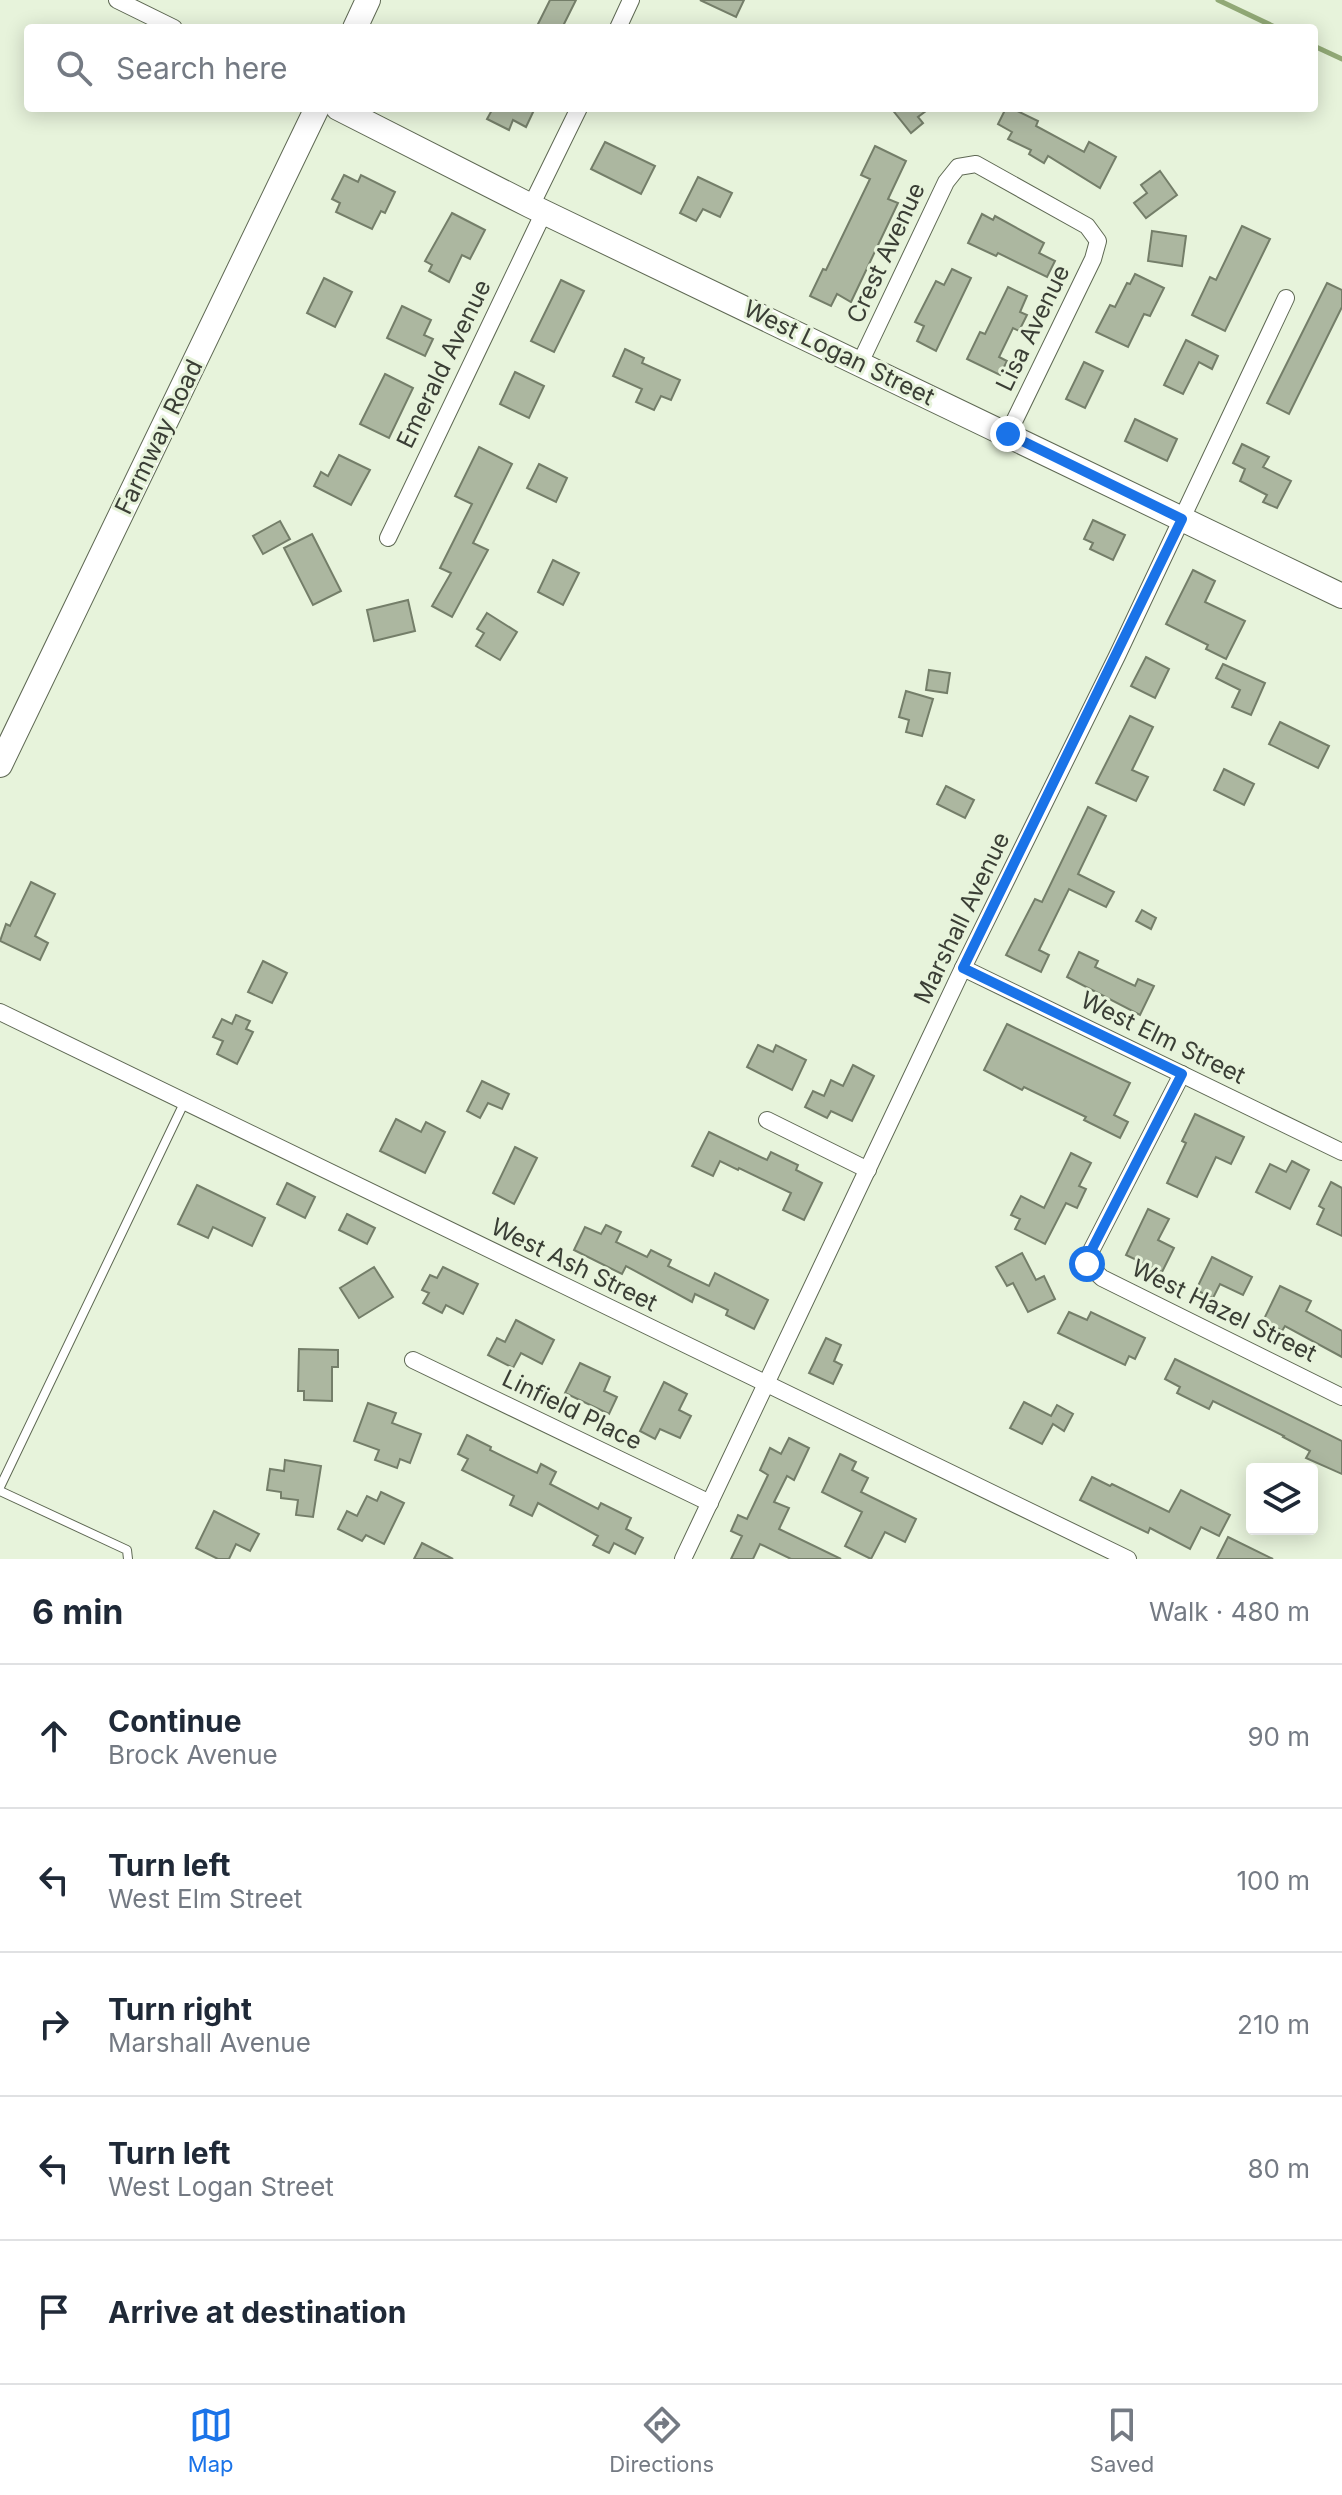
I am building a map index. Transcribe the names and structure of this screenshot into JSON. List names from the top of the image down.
{
  "streets": {
    "street": [
      "Crest Avenue",
      "Lisa Avenue",
      "West Logan Street",
      "Emerald Avenue",
      "Farmway Road",
      "Marshall Avenue",
      "West Elm Street",
      "West Ash Street",
      "West Hazel Street",
      "Linfield Place"
    ]
  },
  "crossings": [
    ["Crest Avenue", "Lisa Avenue"],
    ["Crest Avenue", "West Logan Street"],
    ["Lisa Avenue", "West Logan Street"],
    ["West Logan Street", "Emerald Avenue"],
    ["West Logan Street", "Marshall Avenue"],
    ["Marshall Avenue", "West Elm Street"],
    ["Marshall Avenue", "West Ash Street"],
    ["Marshall Avenue", "Linfield Place"],
    ["West Elm Street", "West Hazel Street"]
  ],
  "page": {
    "search": "Search here",
    "heading": ["6 min", "Walk · 480 m"],
    "list": [
      ["Continue", "Brock Avenue", "90 m"],
      ["Turn left", "West Elm Street", "100 m"],
      ["Turn right", "Marshall Avenue", "210 m"],
      ["Turn left", "West Logan Street", "80 m"],
      "Arrive at destination"
    ],
    "nav": ["Map", "Directions", "Saved"]
  }
}
